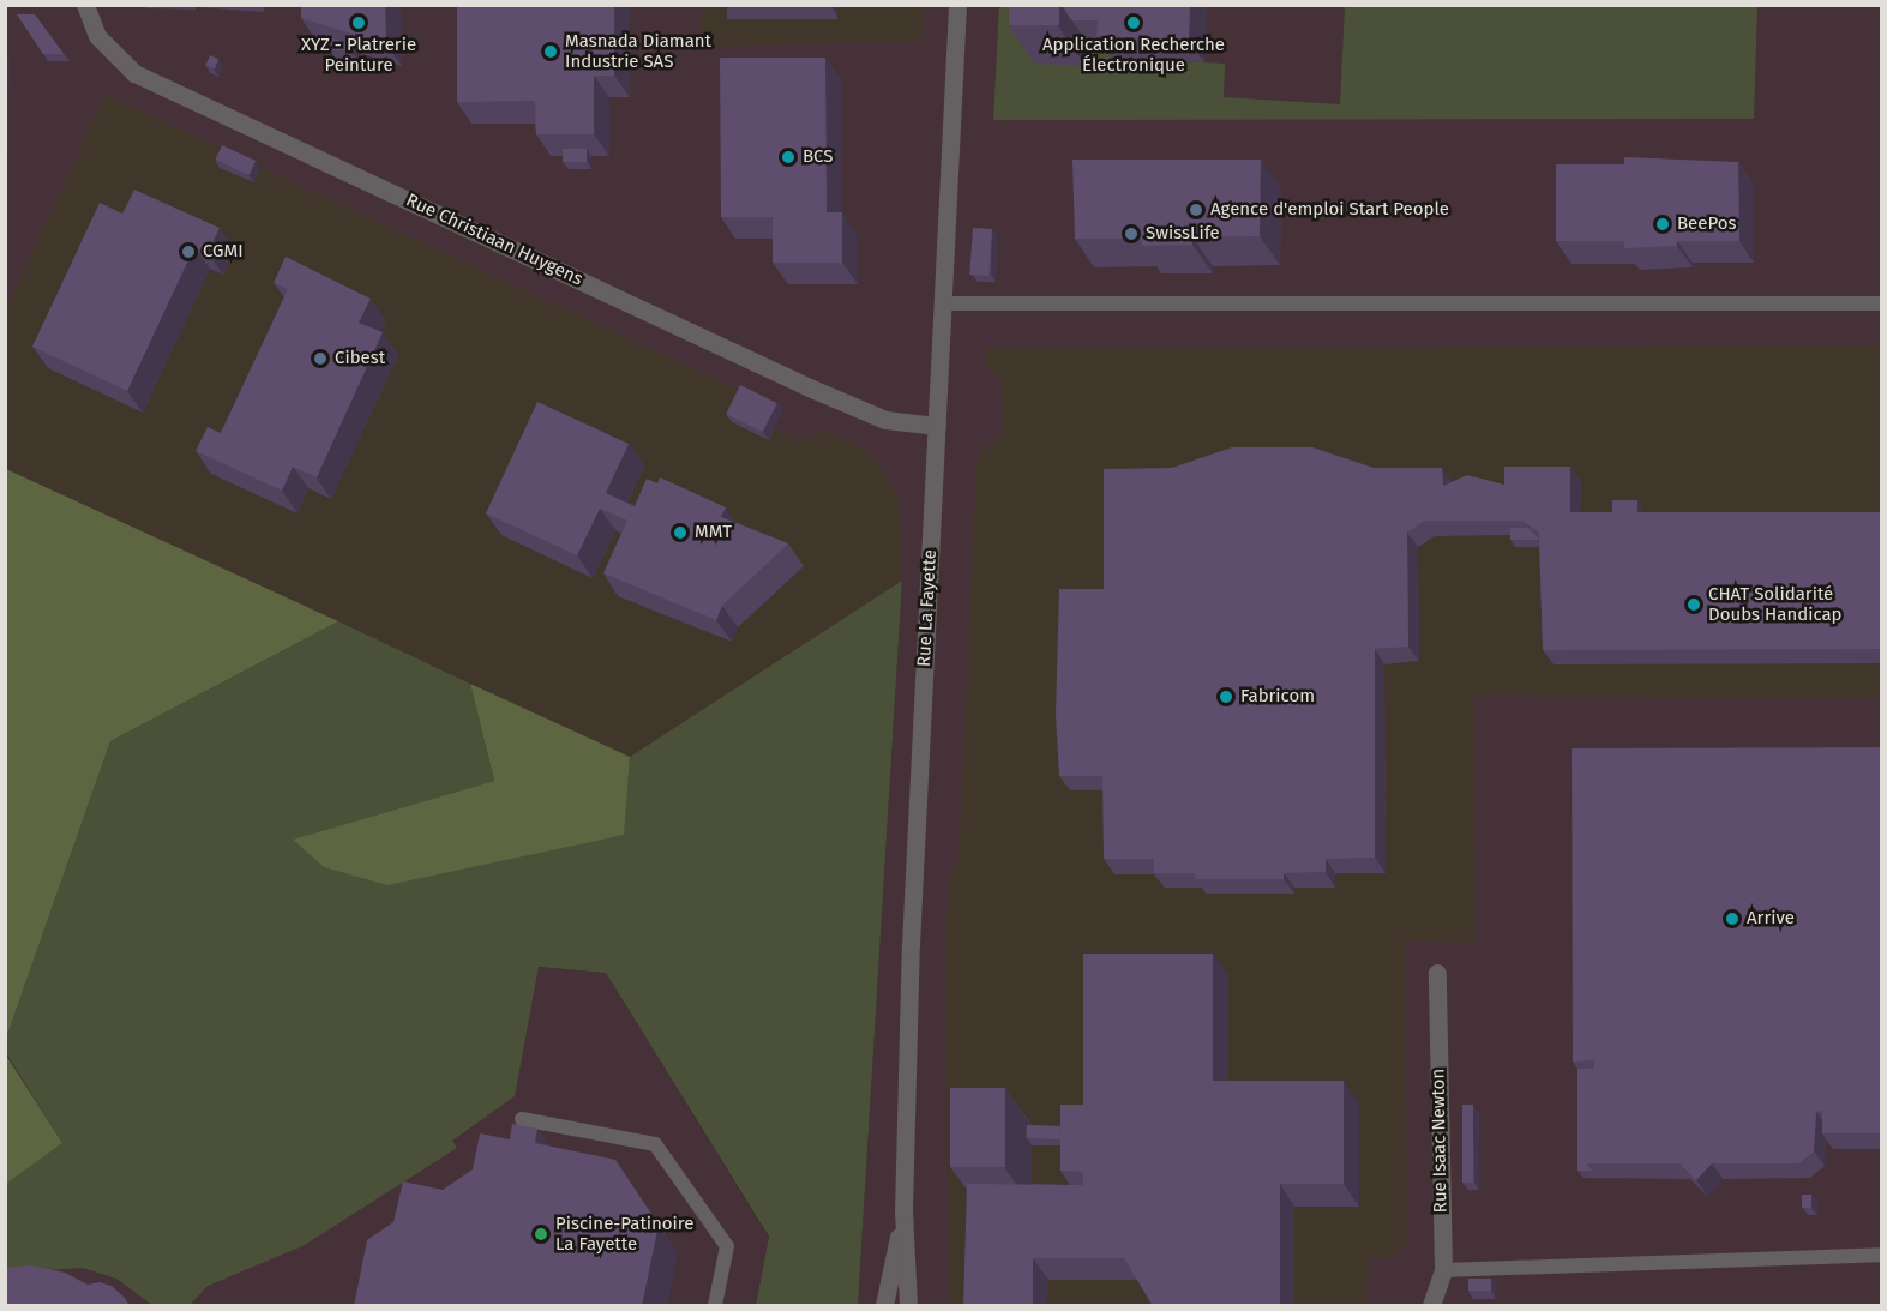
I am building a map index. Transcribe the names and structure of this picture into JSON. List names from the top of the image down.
{
  "streets": {
    "street": ["Rue Christiaan Huygens", "Rue La Fayette", "Rue Isaac Newton"]
  },
  "crossings": [
    ["Rue Christiaan Huygens", "Rue La Fayette"]
  ],
  "places": [
    "XYZ - Platrerie Peinture",
    "Application Recherche Électronique",
    "Masnada Diamant Industrie SAS",
    "BCS",
    "Agence d'emploi Start People",
    "BeePos",
    "SwissLife",
    "CGMI",
    "Cibest",
    "MMT",
    "CHAT Solidarité Doubs Handicap",
    "Fabricom",
    "Arrive",
    "Piscine-Patinoire La Fayette"
  ]
}
